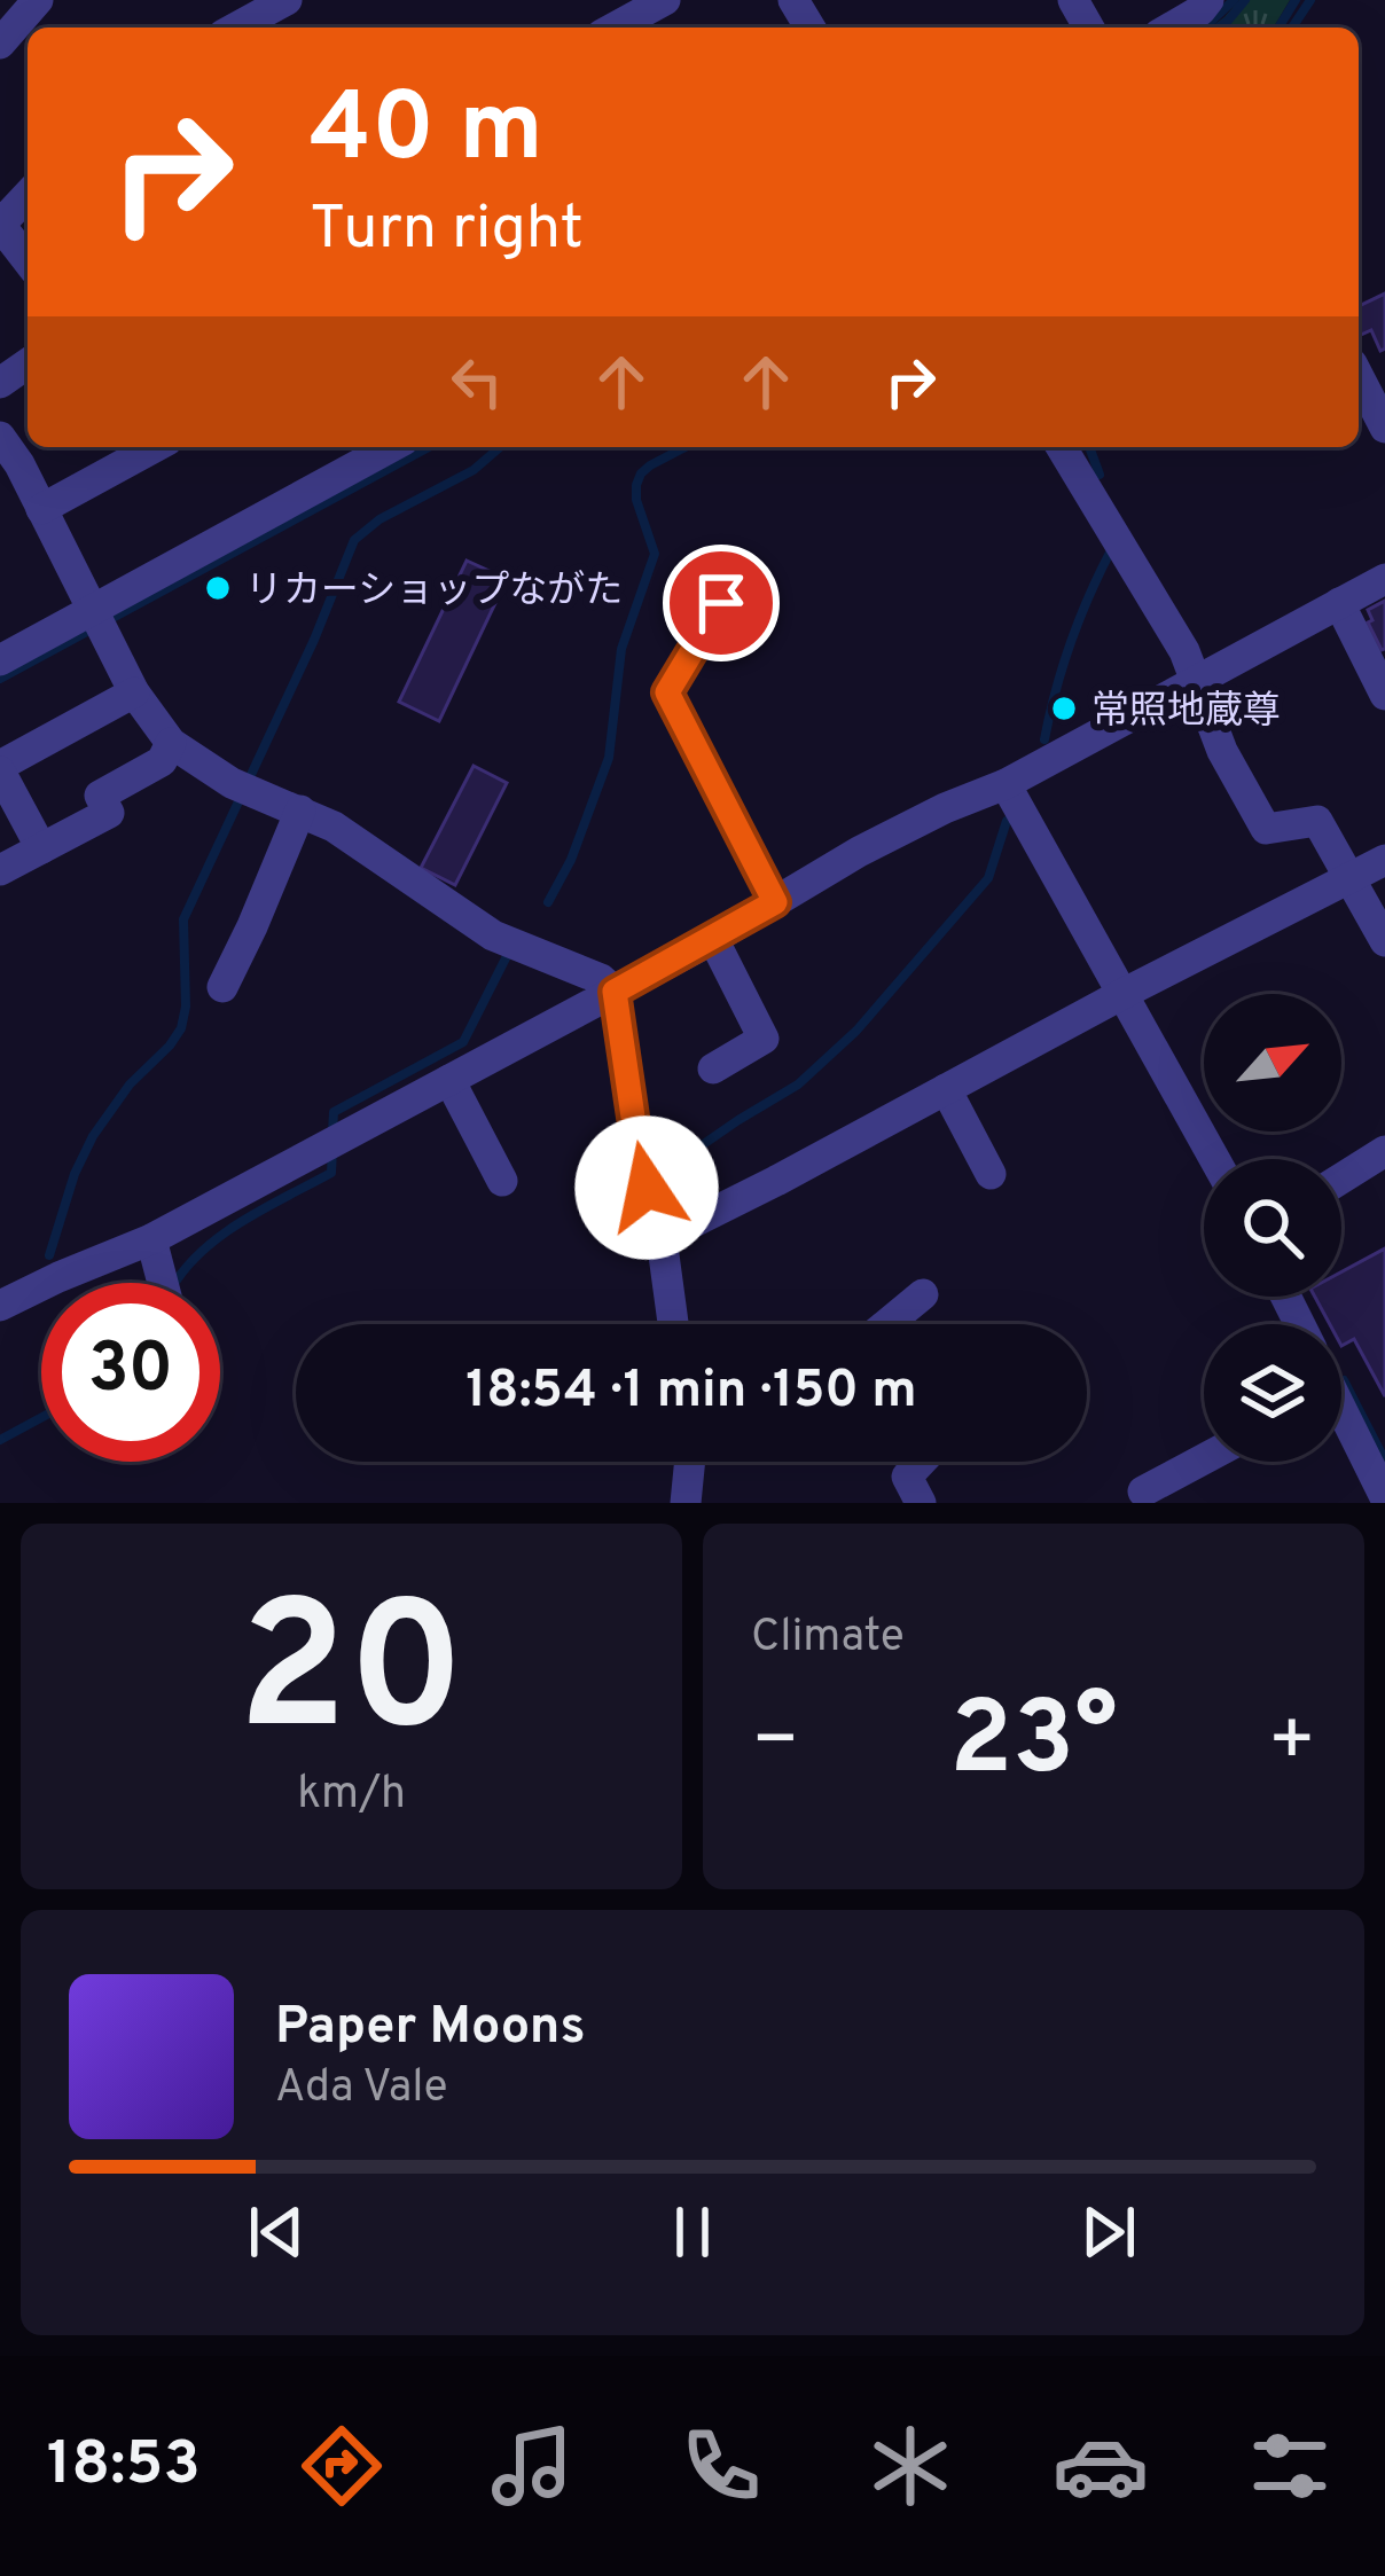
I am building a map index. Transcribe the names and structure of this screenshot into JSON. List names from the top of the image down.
{
  "places": ["リカーショップながた", "常照地蔵尊"],
  "north": "top right",
  "page": {
    "turn": ["40 m", "Turn right"],
    "limit": "30",
    "trip": "18:54 · 1 min · 150 m",
    "tile": [
      ["20", "km/h"],
      "Climate"
    ],
    "heat": ["−", "23°", "+"],
    "song": ["Paper Moons", "Ada Vale"],
    "tabs": "18:53"
  }
}
